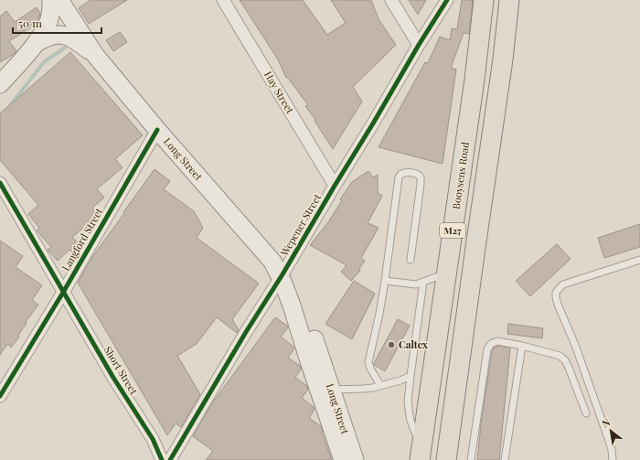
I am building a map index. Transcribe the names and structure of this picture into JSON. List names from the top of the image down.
{
  "streets": {
    "main road": ["Long Street", "Booysens Road", "M27"],
    "street": [
      "Hay Street",
      "Wepener Street",
      "Langford Street",
      "Short Street"
    ]
  },
  "crossings": [
    ["Hay Street", "Wepener Street"],
    ["Long Street", "Wepener Street"],
    ["Long Street", "Langford Street"],
    ["Langford Street", "Short Street"]
  ],
  "places": ["Caltex"],
  "scale_bar": "50 m",
  "north": "top left"
}
